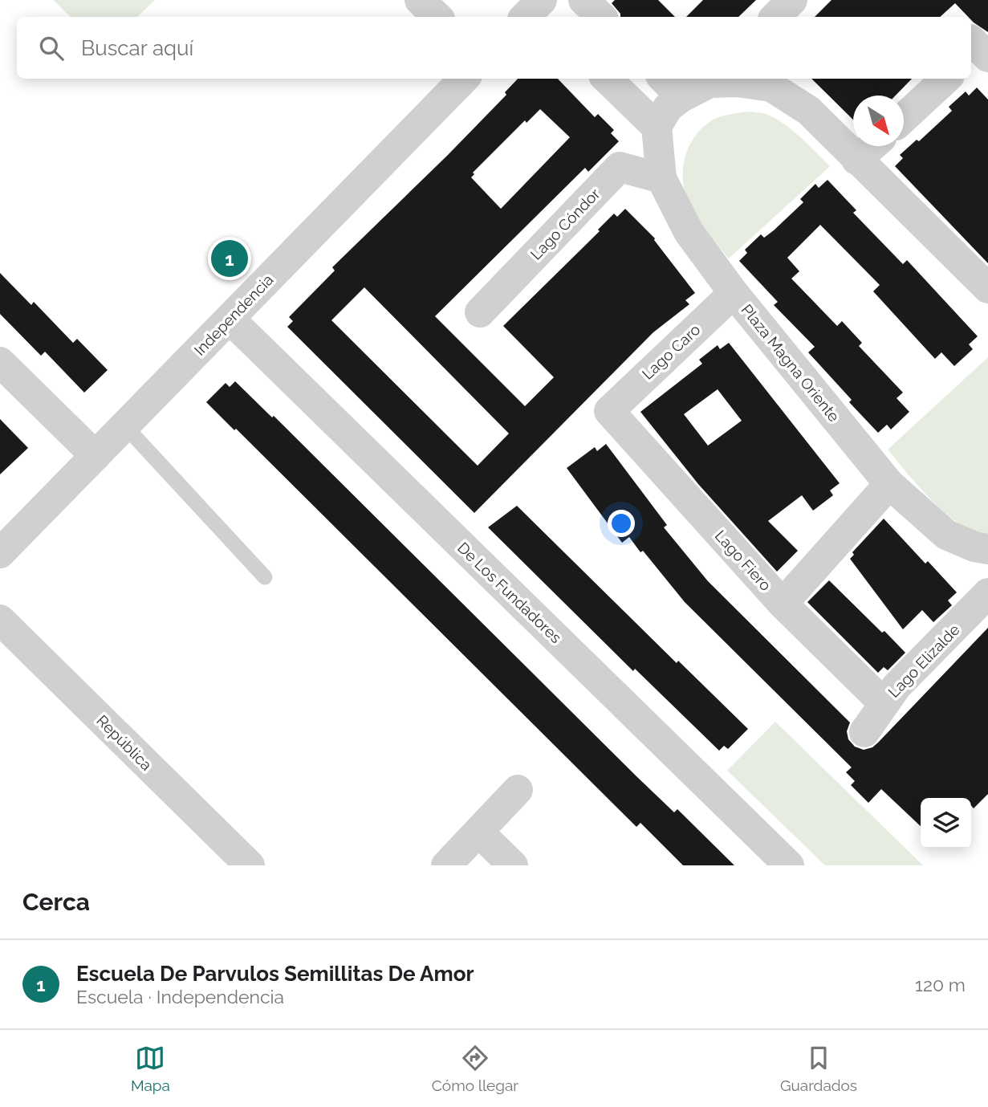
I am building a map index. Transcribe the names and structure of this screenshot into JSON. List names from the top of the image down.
{
  "streets": {
    "street": [
      "Lago Cóndor",
      "Independencia",
      "Lago Caro",
      "Plaza Magna Oriente",
      "Lago Fiero",
      "De Los Fundadores",
      "Lago Elizalde",
      "República"
    ]
  },
  "crossings": [
    ["Lago Cóndor", "Plaza Magna Oriente"],
    ["Independencia", "De Los Fundadores"],
    ["Lago Caro", "Plaza Magna Oriente"],
    ["Lago Caro", "Lago Fiero"],
    ["Lago Fiero", "Lago Elizalde"]
  ],
  "north": "bottom right",
  "page": {
    "search": "Buscar aquí",
    "pins": "1",
    "heading": "Cerca",
    "list": [
      {
        "mark": "1",
        "name": "Escuela De Parvulos Semillitas De Amor",
        "note": "Escuela · Independencia",
        "value": "120 m"
      }
    ],
    "nav": ["Mapa", "Cómo llegar", "Guardados"]
  }
}
